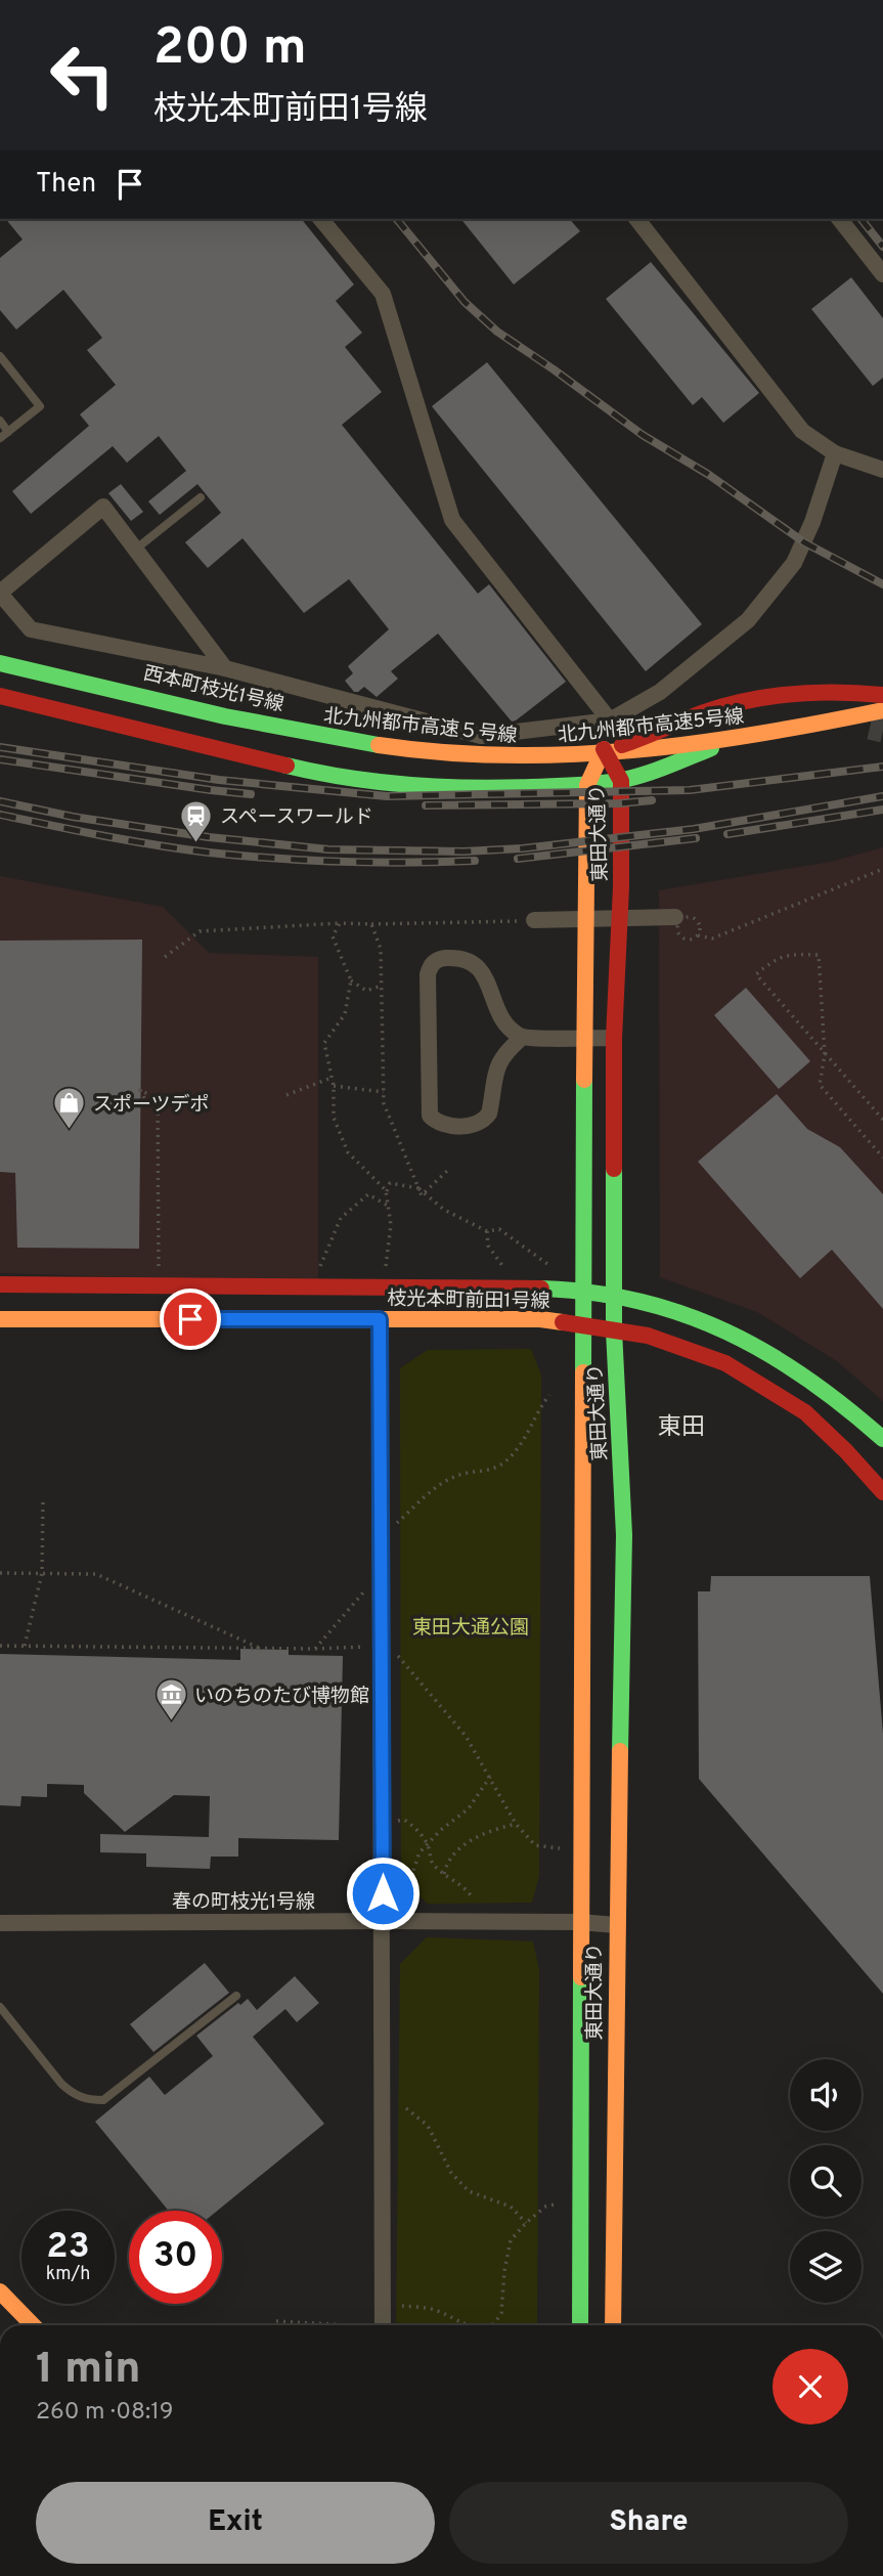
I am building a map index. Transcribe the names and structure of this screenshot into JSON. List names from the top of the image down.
{
  "streets": {
    "main road": [
      "西本町枝光1号線",
      "北九州都市高速5号線",
      "東田大通り",
      "枝光本町前田1号線"
    ],
    "street": ["春の町枝光1号線"]
  },
  "crossings": [
    ["西本町枝光1号線", "東田大通り"],
    ["東田大通り", "枝光本町前田1号線"],
    ["東田大通り", "春の町枝光1号線"]
  ],
  "districts": ["東田"],
  "parks": ["東田大通公園"],
  "places": {
    "station": ["スペースワールド"],
    "shop": ["スポーツデポ"],
    "museum": ["いのちのたび博物館"]
  },
  "page": {
    "turn": ["200 m", "枝光本町前田1号線"],
    "then": "Then",
    "speed": "23 km/h",
    "limit": "30",
    "heading": ["1 min", "260 m · 08:19"],
    "buttons": ["Exit", "Share"]
  }
}
